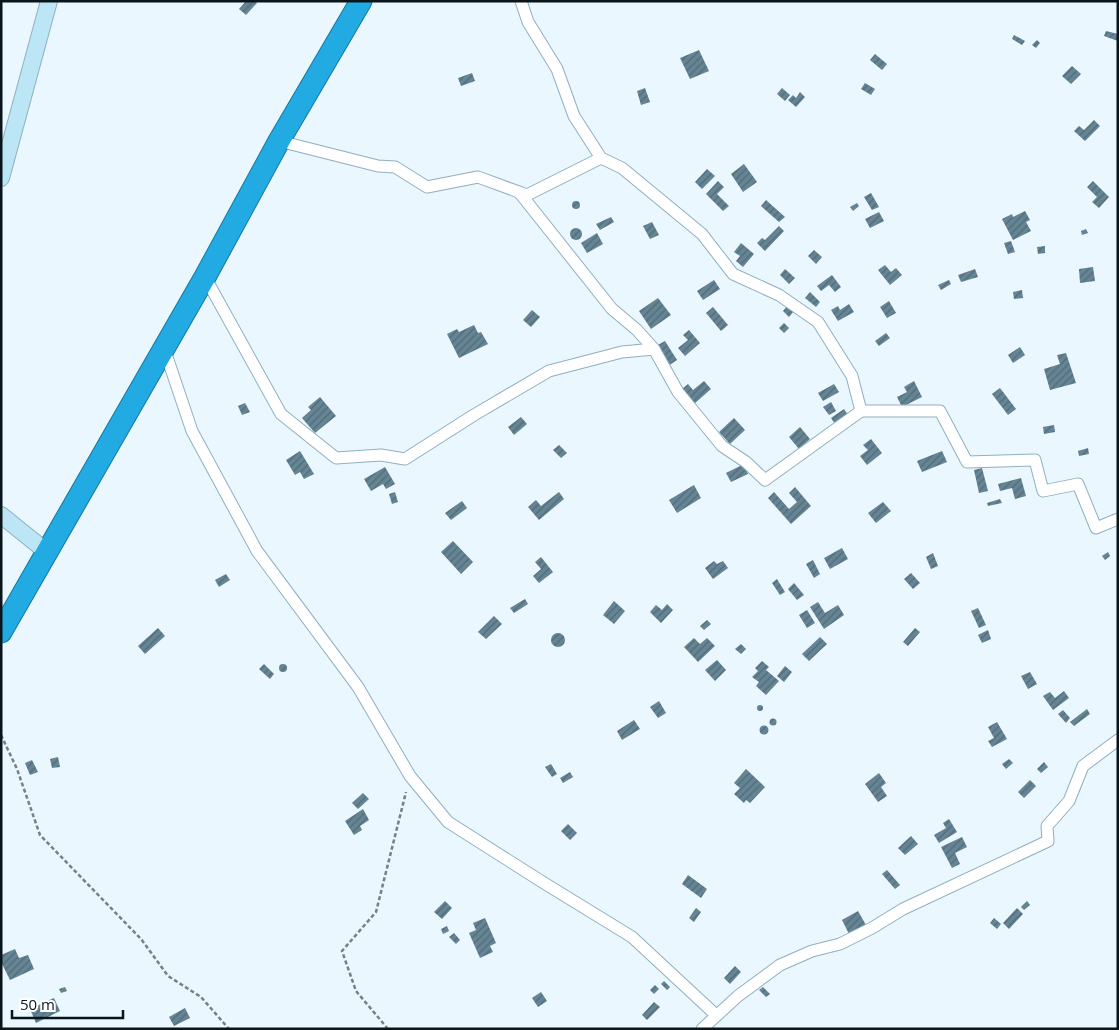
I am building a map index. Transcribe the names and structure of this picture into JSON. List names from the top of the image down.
{
  "scale_bar": "50 m"
}
